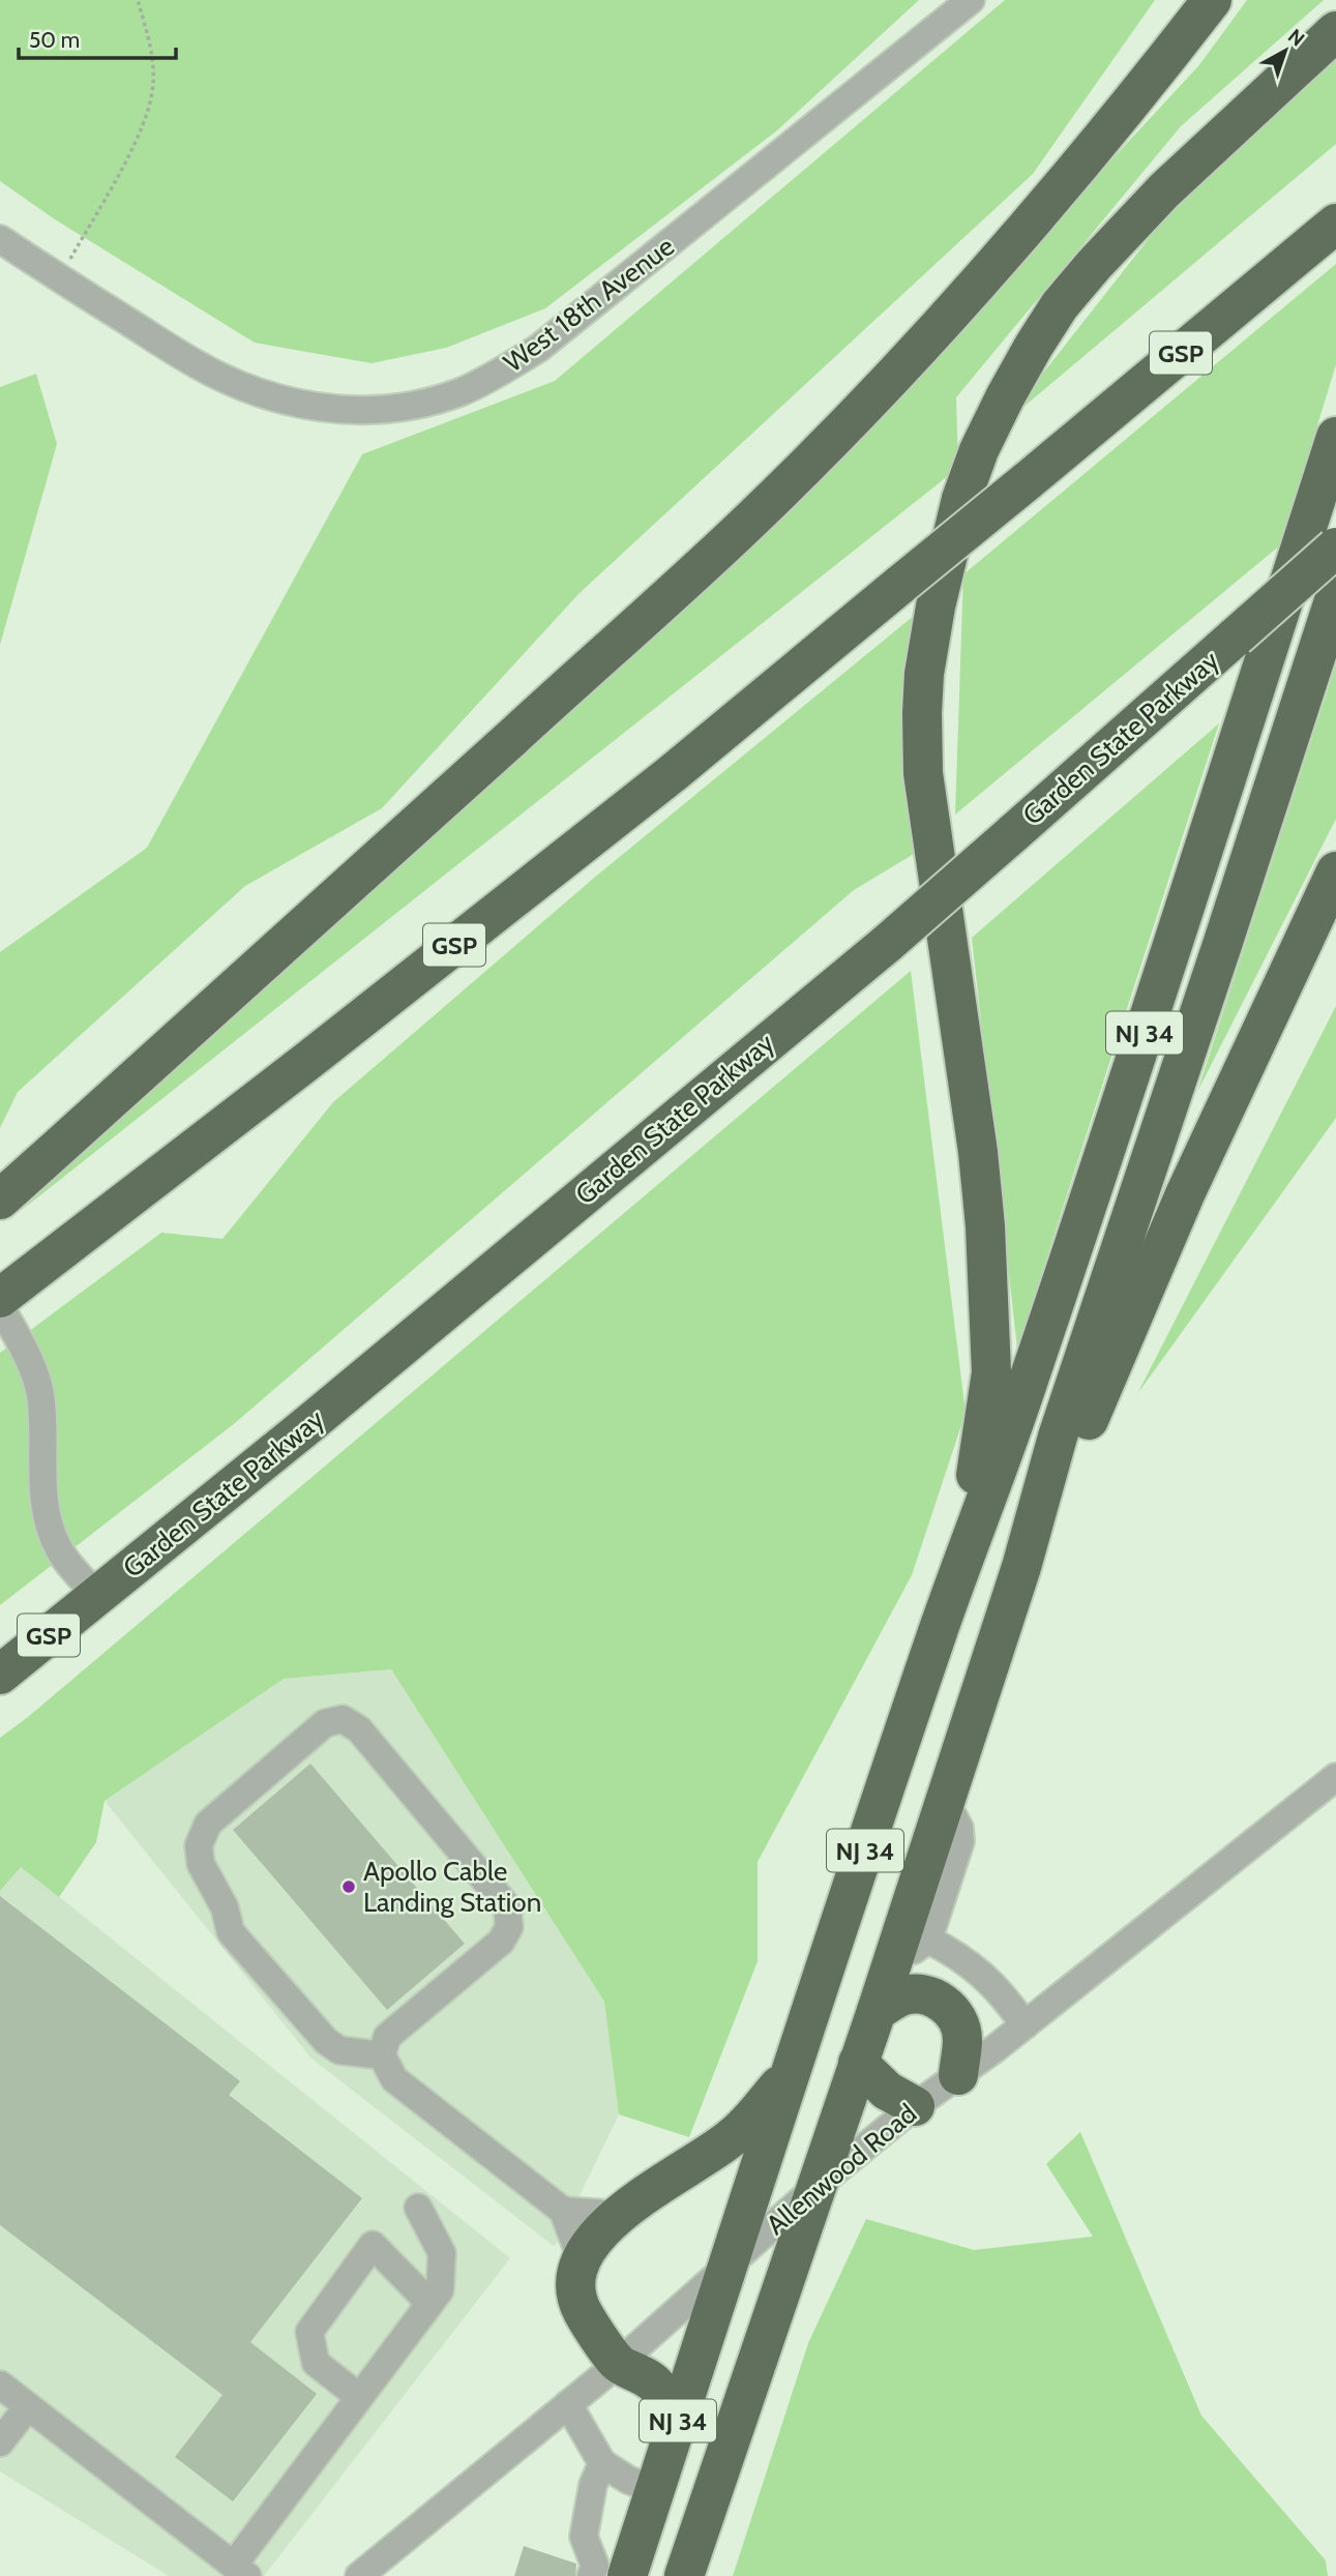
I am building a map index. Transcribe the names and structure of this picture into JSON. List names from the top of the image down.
{
  "streets": {
    "highway": ["GSP", "Garden State Parkway", "NJ 34"],
    "street": ["West 18th Avenue", "Allenwood Road"]
  },
  "crossings": [
    ["NJ 34", "Allenwood Road"]
  ],
  "places": ["Apollo Cable Landing Station"],
  "scale_bar": "50 m",
  "north": "top right"
}
